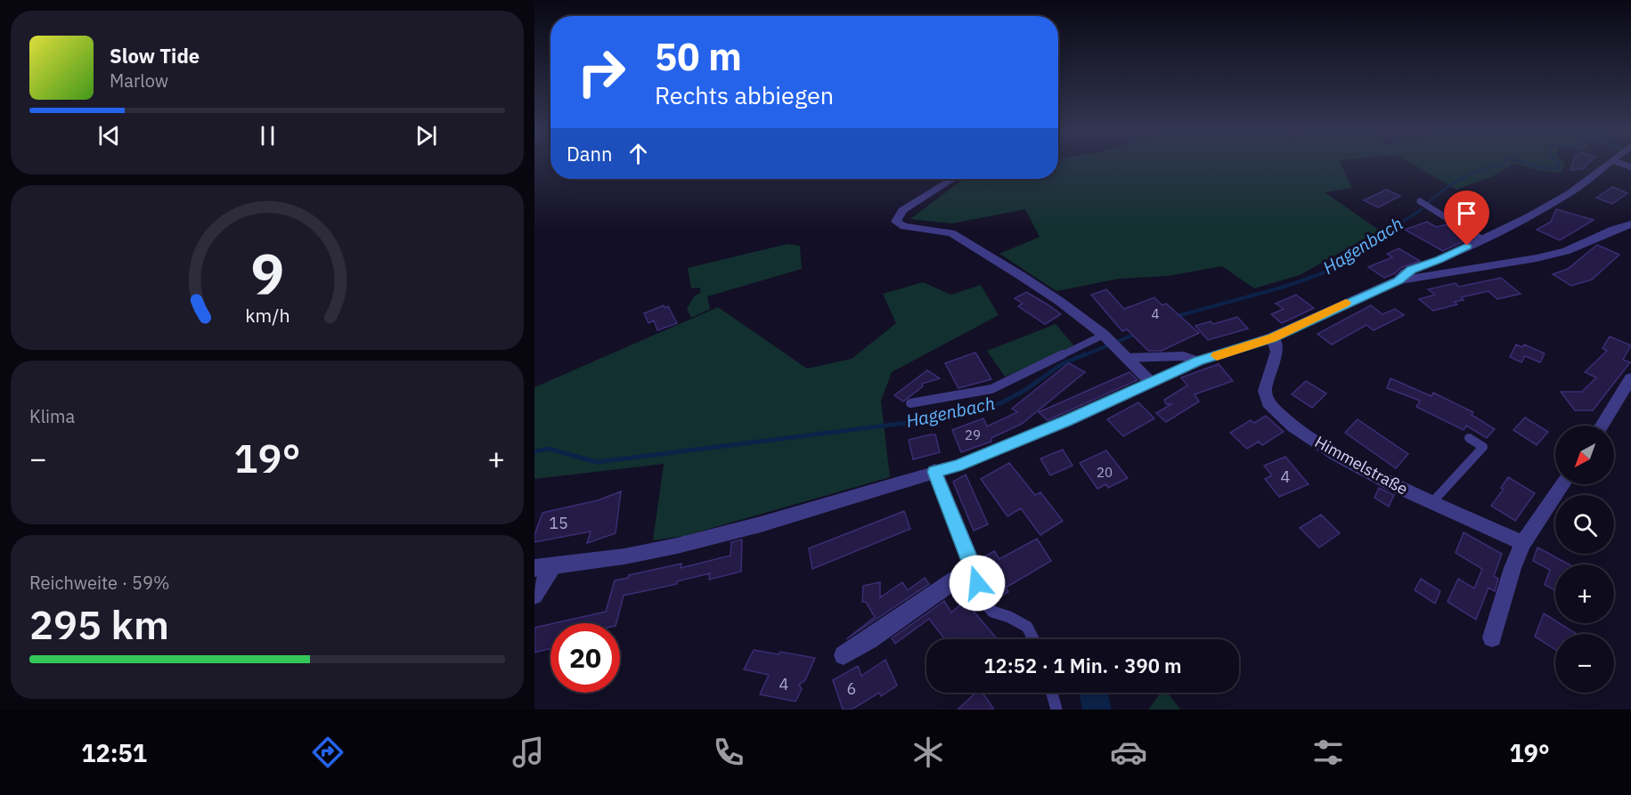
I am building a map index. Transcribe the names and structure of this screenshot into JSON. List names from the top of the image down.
{
  "streets": {
    "street": ["Himmelstraße"]
  },
  "water": ["Hagenbach"],
  "house_numbers": [
    "4",
    "29",
    "20",
    "4",
    "15",
    "4",
    "6"
  ],
  "north": "bottom left",
  "page": {
    "turn": ["50 m", "Rechts abbiegen"],
    "song": ["Slow Tide", "Marlow"],
    "then": "Dann",
    "tile": [
      "Klima",
      ["Reichweite · 59%", "295 km"]
    ],
    "map_buttons": ["+", "−"],
    "heat": ["−", "19°", "+"],
    "limit": "20",
    "trip": "12:52 · 1 Min. · 390 m",
    "tabs": ["12:51", "19°"],
    "gauge": ["9", "km/h"]
  }
}
